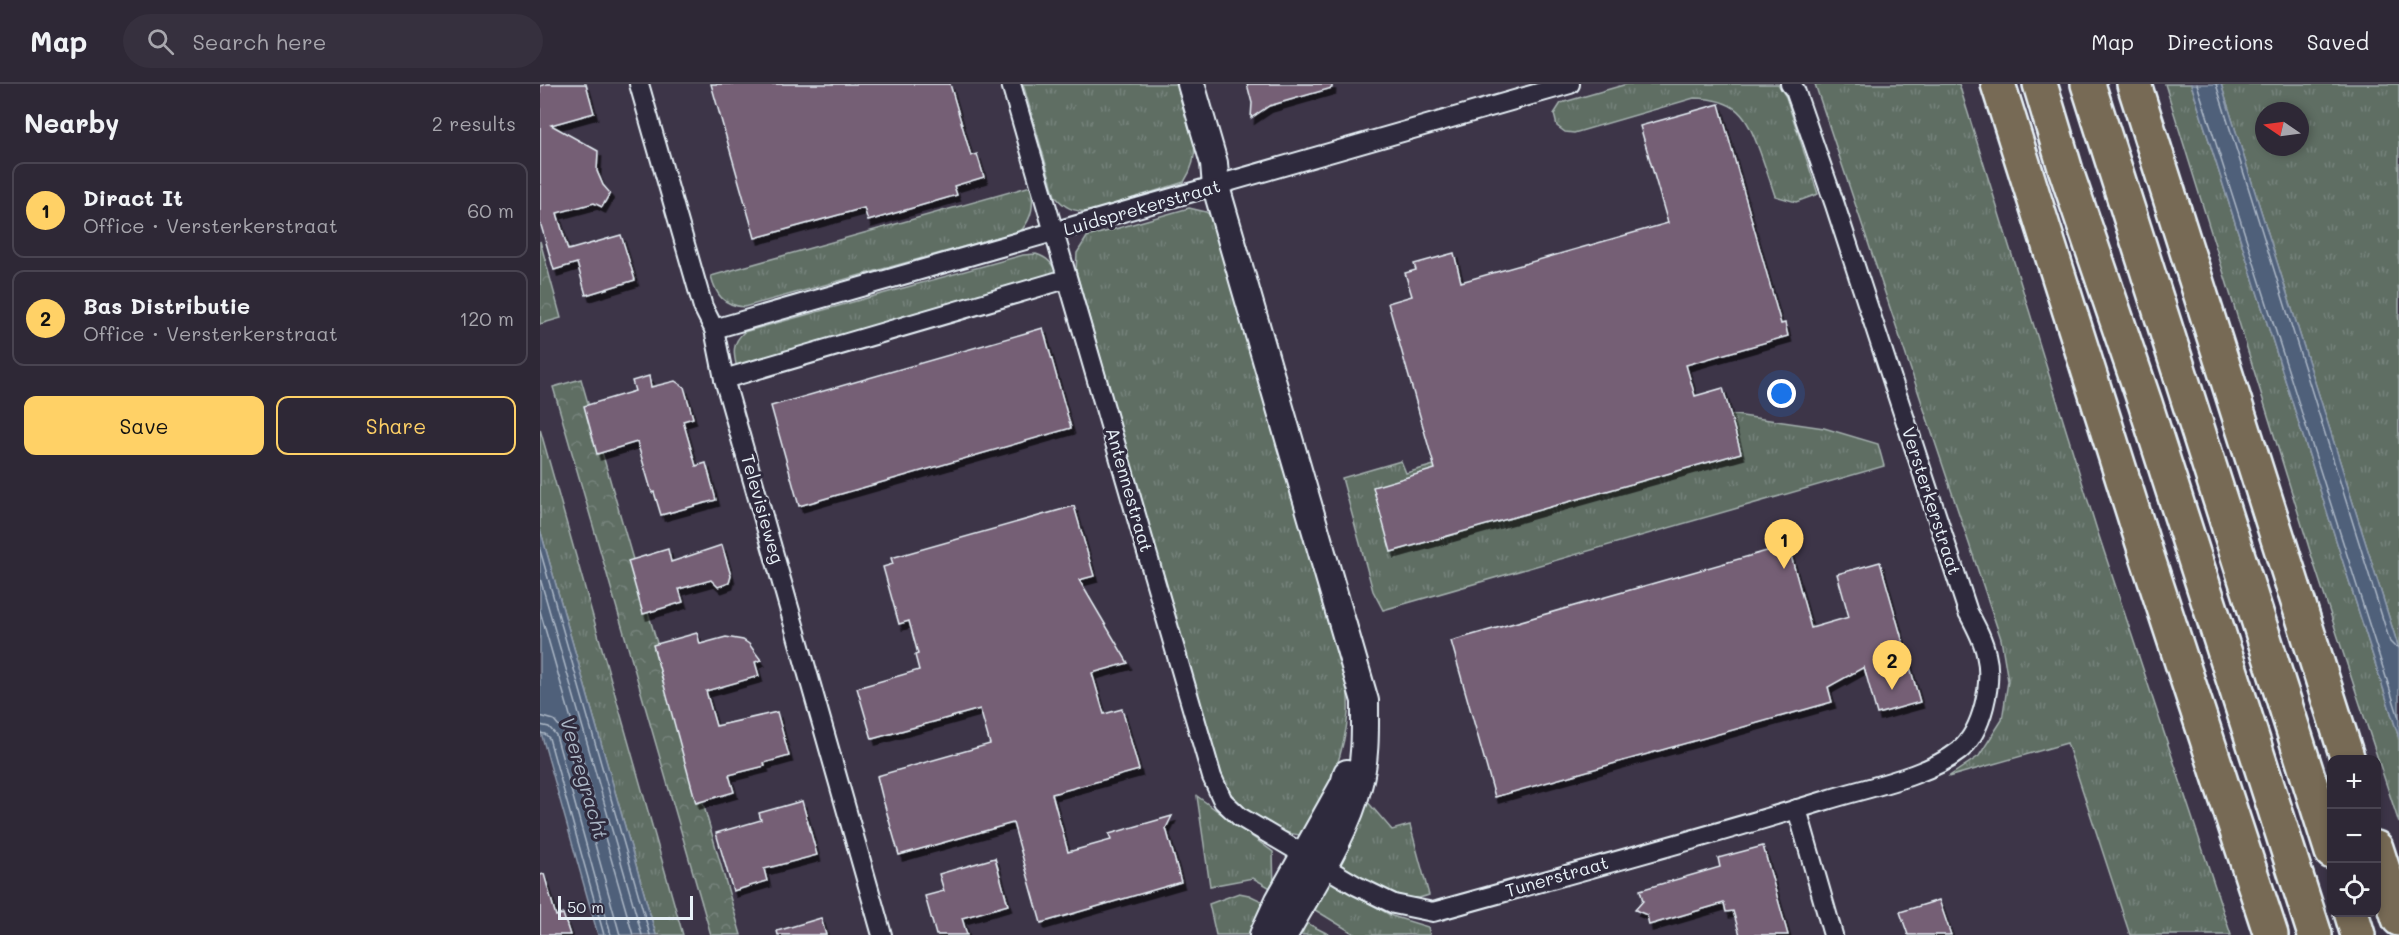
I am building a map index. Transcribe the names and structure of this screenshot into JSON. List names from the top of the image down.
{
  "streets": {
    "street": [
      "Luidsprekerstraat",
      "Antennestraat",
      "Versterkerstraat",
      "Televisieweg",
      "Tunerstraat"
    ]
  },
  "crossings": [
    ["Luidsprekerstraat", "Antennestraat"],
    ["Luidsprekerstraat", "Televisieweg"],
    ["Antennestraat", "Tunerstraat"],
    ["Versterkerstraat", "Tunerstraat"]
  ],
  "water": ["Veeregracht"],
  "scale_bar": "50 m",
  "north": "left",
  "page": {
    "header": "Map",
    "search": "Search here",
    "nav": ["Map", "Directions", "Saved"],
    "heading": ["Nearby", "2 results"],
    "list": [
      {
        "mark": "1",
        "name": "Diract It",
        "note": "Office · Versterkerstraat",
        "value": "60 m"
      },
      {
        "mark": "2",
        "name": "Bas Distributie",
        "note": "Office · Versterkerstraat",
        "value": "120 m"
      }
    ],
    "buttons": ["Save", "Share"],
    "pins": ["1", "2"],
    "map_buttons": ["+", "−"],
    "scale": "50 m"
  }
}
